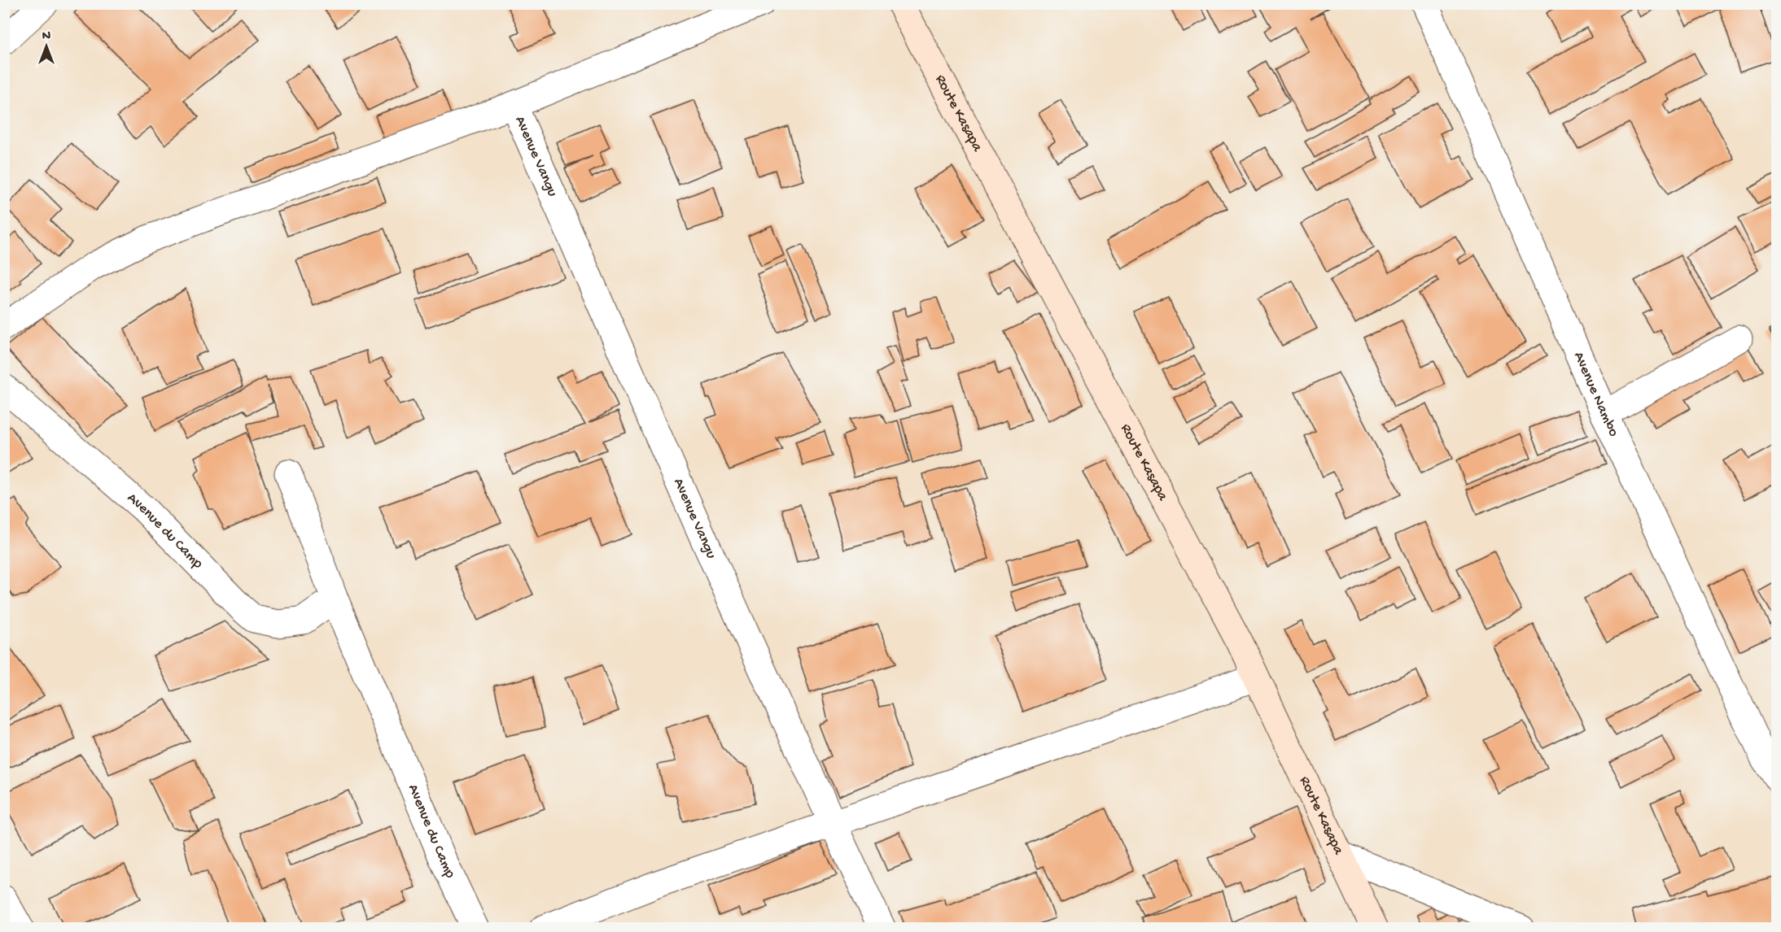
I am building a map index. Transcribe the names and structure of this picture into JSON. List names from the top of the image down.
{
  "streets": {
    "main road": ["Route Kasapa"],
    "street": ["Avenue Vangu", "Avenue Nambo", "Avenue du Camp"]
  },
  "north": "top"
}
